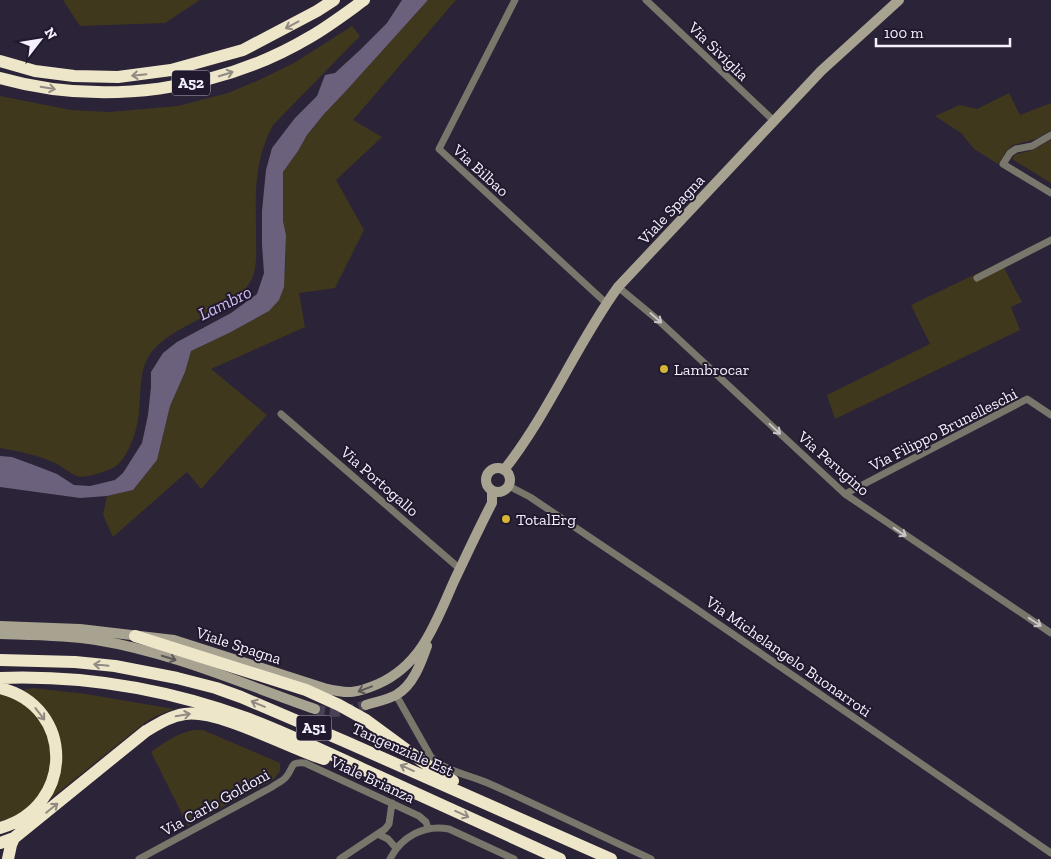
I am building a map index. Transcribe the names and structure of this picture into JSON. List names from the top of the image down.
{
  "streets": {
    "highway": ["A52", "A51", "Tangenziale Est"],
    "street": [
      "Via Siviglia",
      "Via Bilbao",
      "Viale Spagna",
      "Via Filippo Brunelleschi",
      "Via Perugino",
      "Via Portogallo",
      "Via Michelangelo Buonarroti",
      "Viale Brianza",
      "Via Carlo Goldoni"
    ]
  },
  "crossings": [
    ["Via Siviglia", "Viale Spagna"],
    ["Via Bilbao", "Viale Spagna"],
    ["Viale Spagna", "Via Perugino"],
    ["Viale Spagna", "Via Portogallo"],
    ["Viale Spagna", "Via Michelangelo Buonarroti"],
    ["Via Filippo Brunelleschi", "Via Perugino"],
    ["Viale Brianza", "Via Carlo Goldoni"]
  ],
  "one_way": ["Via Perugino"],
  "water": ["Lambro"],
  "places": ["Lambrocar", "TotalErg"],
  "scale_bar": "100 m",
  "north": "top right"
}
